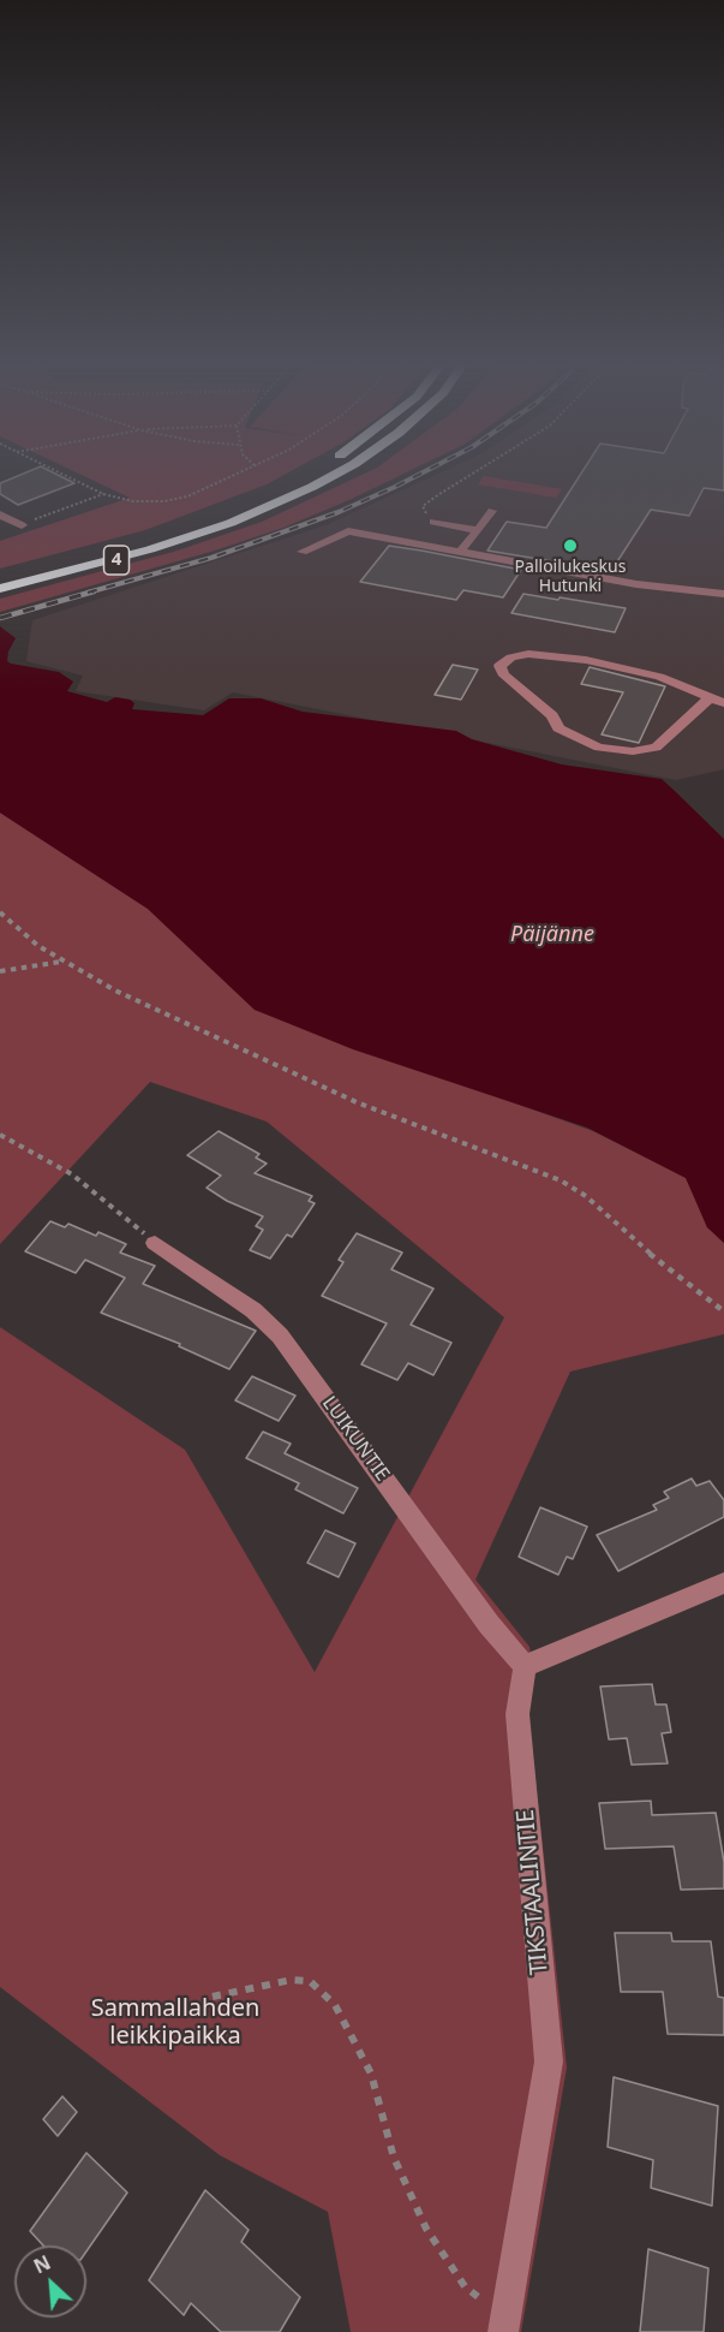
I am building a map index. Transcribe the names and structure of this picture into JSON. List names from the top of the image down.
{
  "streets": {
    "highway": ["4"],
    "street": ["LUIKUNTIE", "TIKSTAALINTIE"]
  },
  "crossings": [
    ["LUIKUNTIE", "TIKSTAALINTIE"]
  ],
  "water": ["Päijänne"],
  "parks": ["Sammallahden leikkipaikka"],
  "places": ["Palloilukeskus Hutunki"],
  "north": "top left"
}
